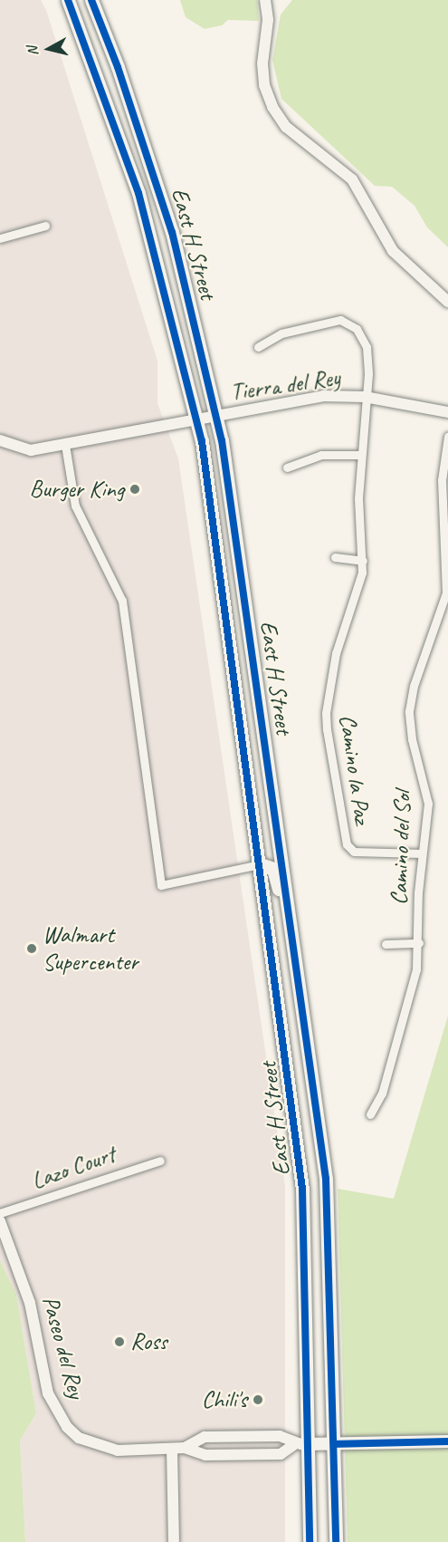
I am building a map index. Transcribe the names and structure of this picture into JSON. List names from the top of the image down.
{
  "streets": {
    "main road": ["East H Street", "Paseo del Rey"],
    "street": [
      "Tierra del Rey",
      "Camino la Paz",
      "Camino del Sol",
      "Lazo Court"
    ]
  },
  "crossings": [
    ["East H Street", "Tierra del Rey"],
    ["East H Street", "Paseo del Rey"],
    ["Tierra del Rey", "Camino la Paz"],
    ["Camino la Paz", "Camino del Sol"]
  ],
  "places": [
    "Burger King",
    "Walmart Supercenter",
    "Ross",
    "Chili's"
  ],
  "north": "left"
}
